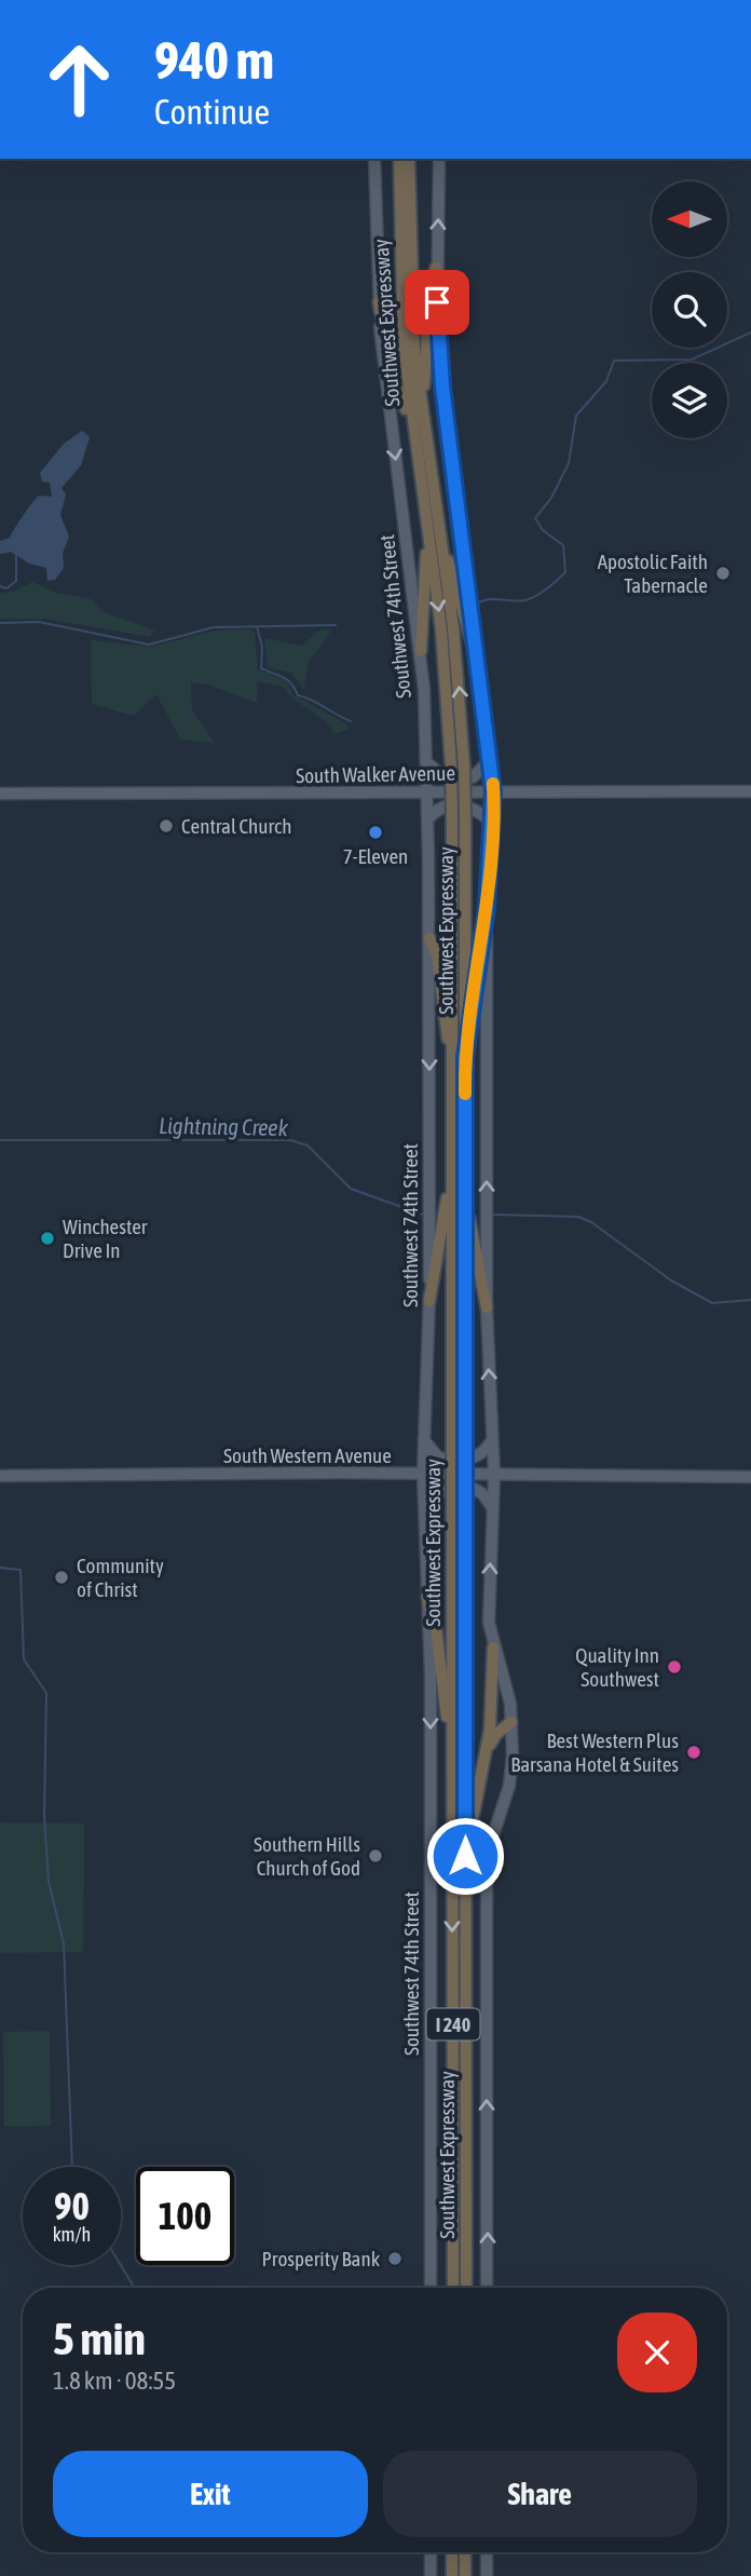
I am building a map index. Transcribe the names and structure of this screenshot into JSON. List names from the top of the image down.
{
  "streets": {
    "highway": ["Southwest Expressway", "I 240"],
    "main road": ["Southwest 74th Street", "South Walker Avenue", "South Western Avenue"]
  },
  "crossings": [
    ["Southwest 74th Street", "South Walker Avenue"],
    ["Southwest 74th Street", "South Western Avenue"]
  ],
  "water": ["Lightning Creek"],
  "places": [
    "Apostolic Faith Tabernacle",
    "Central Church",
    "7-Eleven",
    "Winchester Drive In",
    "Community of Christ",
    "Quality Inn Southwest",
    "Best Western Plus Barsana Hotel & Suites",
    "Southern Hills Church of God",
    "Prosperity Bank"
  ],
  "north": "left",
  "page": {
    "turn": ["940 m", "Continue"],
    "speed": "90 km/h",
    "limit": "100",
    "heading": ["5 min", "1.8 km · 08:55"],
    "buttons": ["Exit", "Share"]
  }
}
